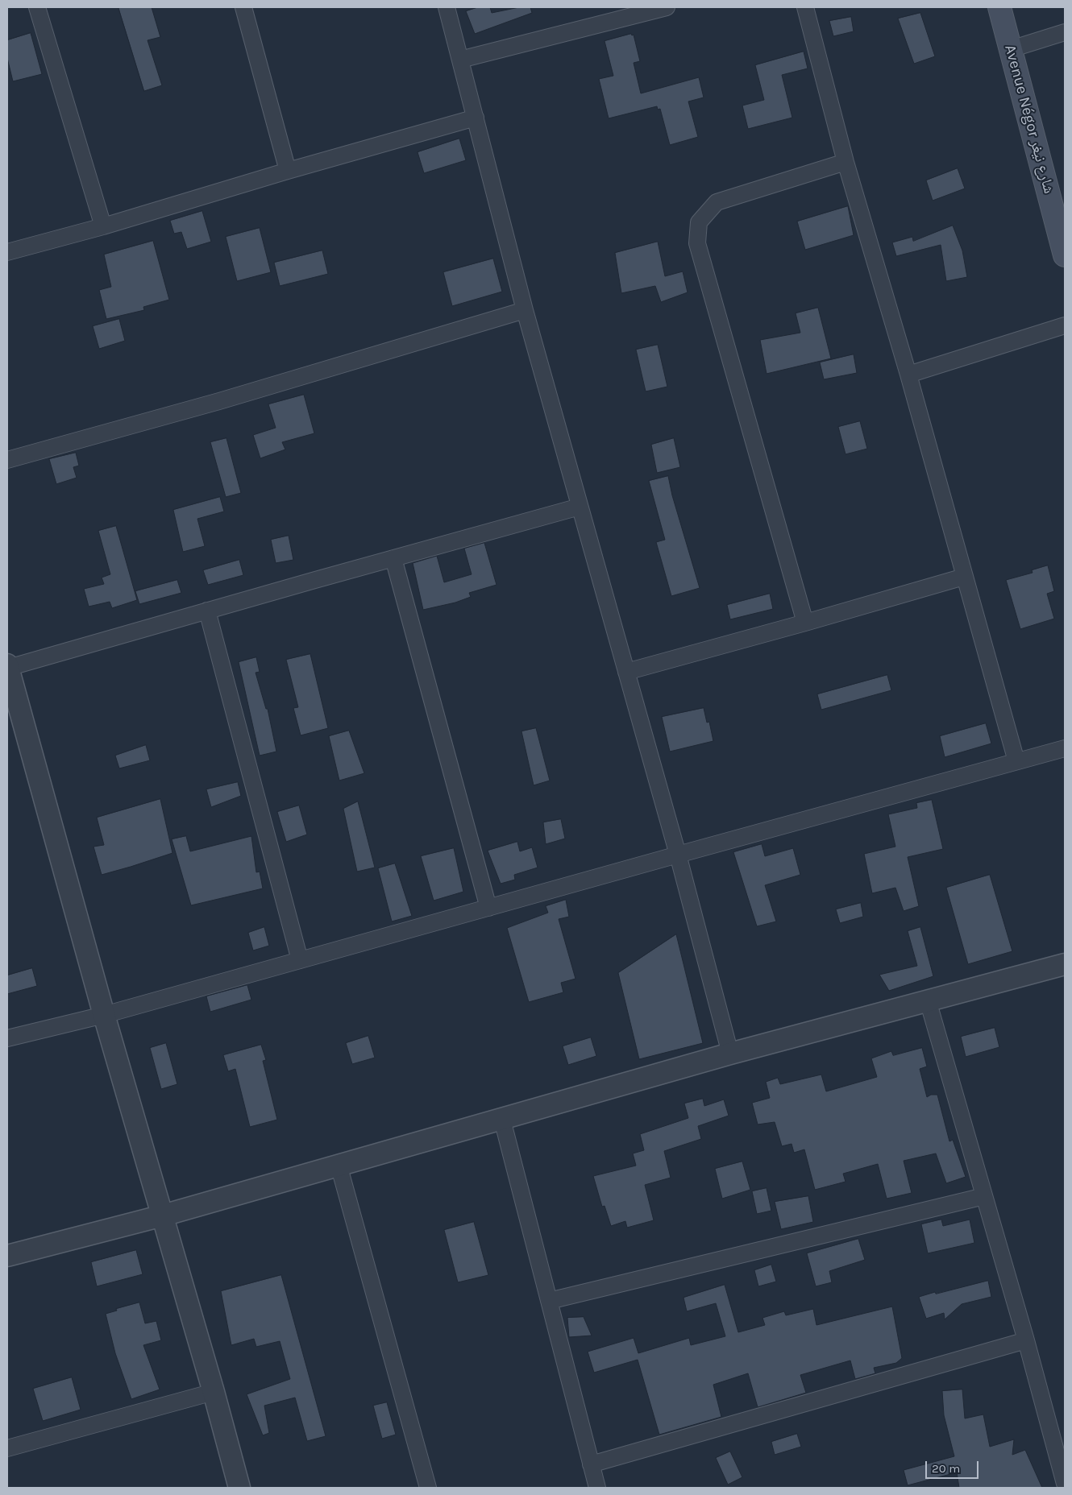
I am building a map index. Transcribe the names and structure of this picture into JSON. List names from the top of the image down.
{
  "streets": {
    "main road": ["Avenue Négor شارع نيغر"]
  },
  "scale_bar": "20 m"
}
